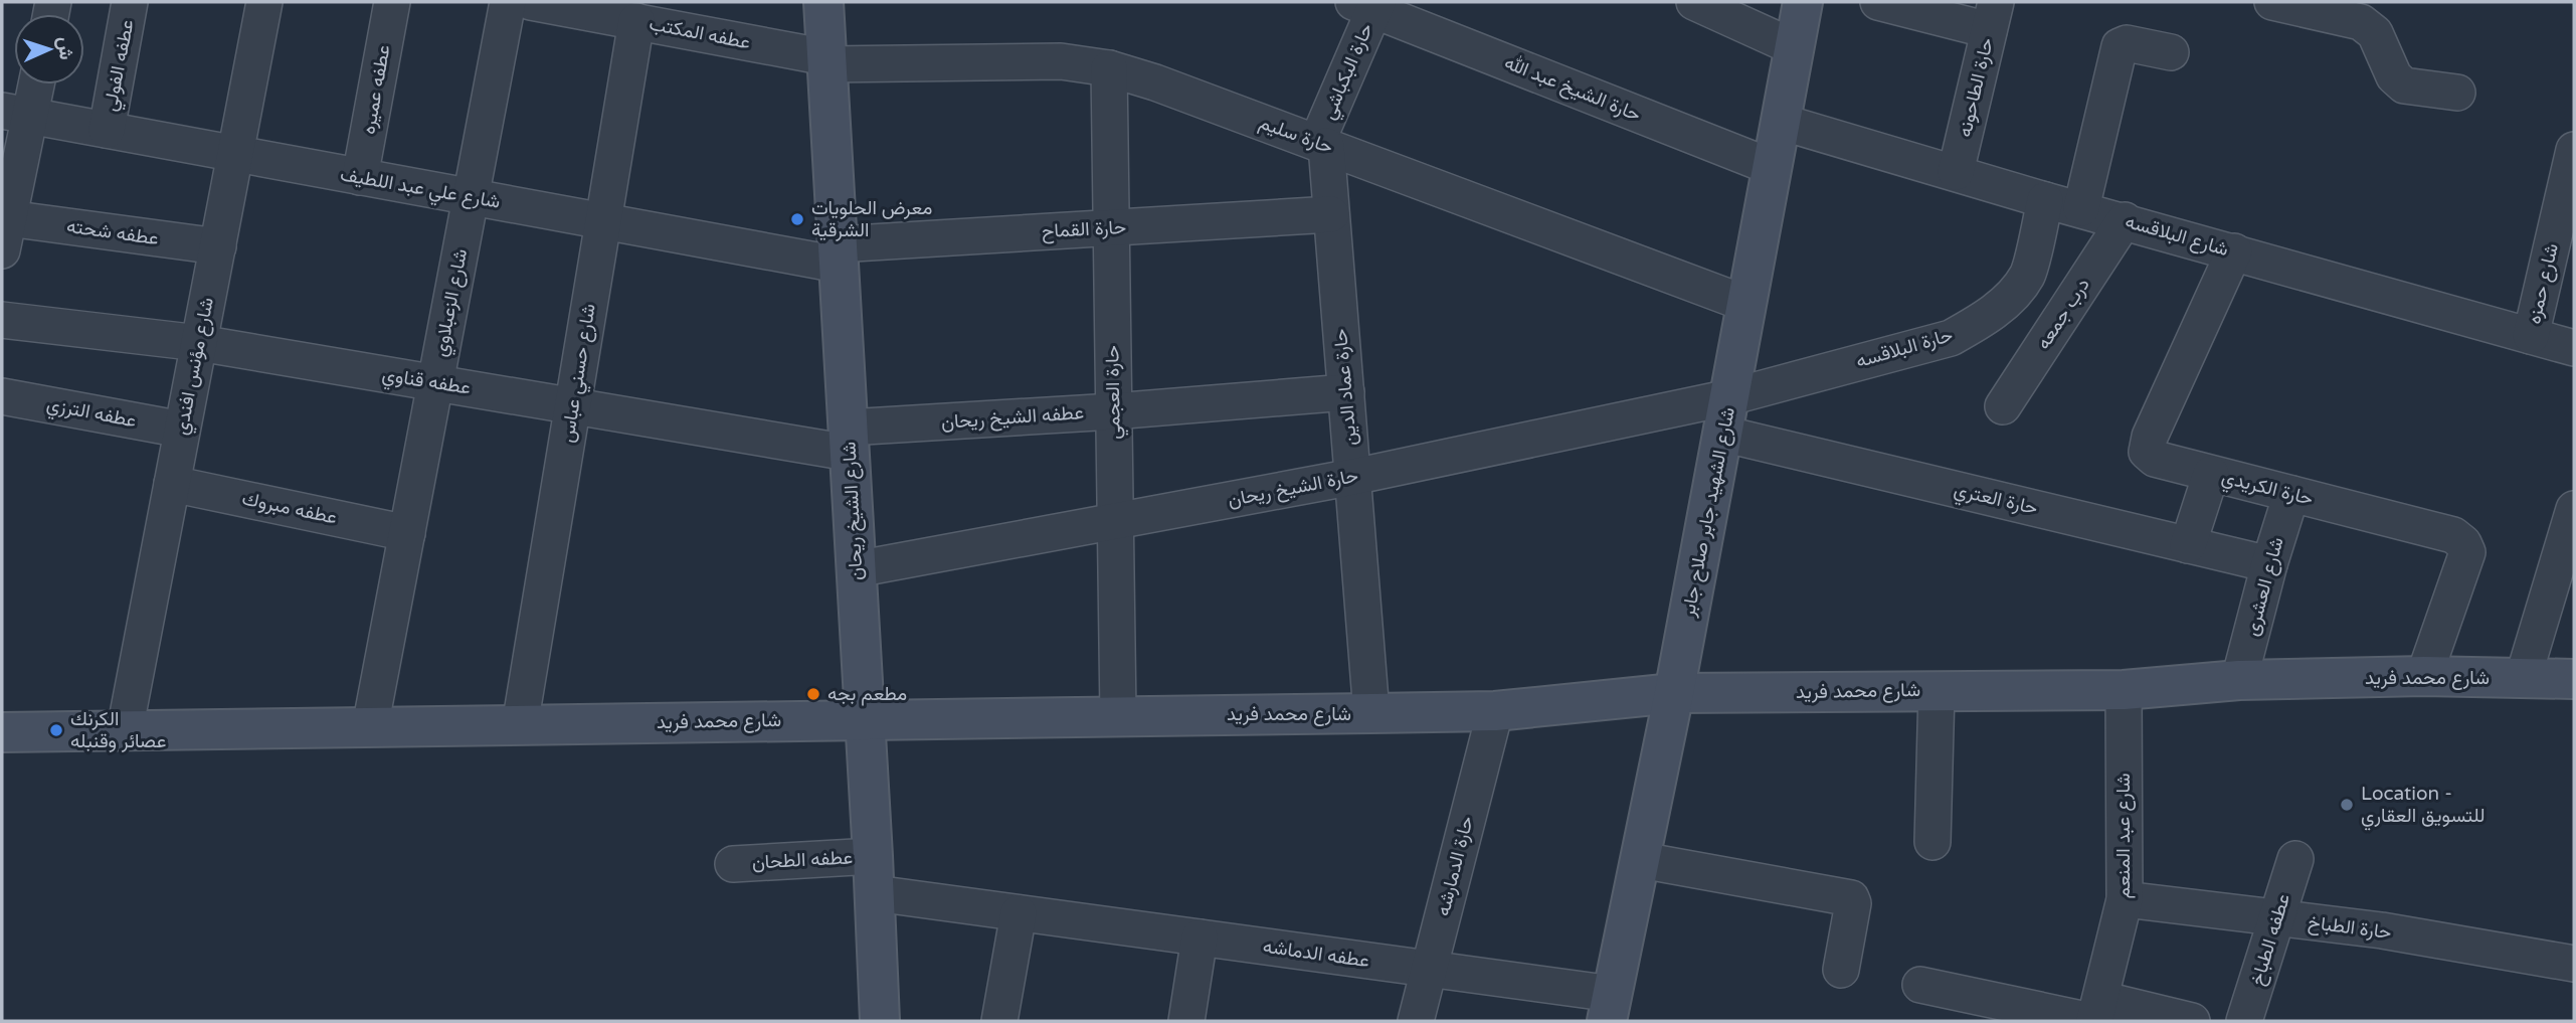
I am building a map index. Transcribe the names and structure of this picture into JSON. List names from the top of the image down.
{
  "streets": {
    "street": [
      "عطفه المكتب",
      "عطفه الفولي",
      "حارة البكباشي",
      "حارة الطاحونه",
      "حارة الشيخ عبد الله",
      "عطفه عميره",
      "حارة سليم",
      "شارع علي عبد اللطيف",
      "حارة القماح",
      "عطفه شحته",
      "شارع البلاقسه",
      "شارع حمزه",
      "شارع الزعبلاوي",
      "درب جمعه",
      "حارة البلاقسه",
      "شارع مؤنس افندي",
      "شارع حسني عباس",
      "عطفه قناوي",
      "حارة عماد الدين",
      "حارة العجمي",
      "عطفه الترزي",
      "عطفه الشيخ ريحان",
      "حارة الشيخ ريحان",
      "حارة الكريدي",
      "حارة العتري",
      "عطفه مبروك",
      "شارع الشيخ ريحان",
      "شارع الشهيد جابر صلاح جابر",
      "شارع العشرى",
      "شارع محمد فريد",
      "شارع عبد المنعم",
      "عطفه الطحان",
      "حارة الدمارشه",
      "حارة الطباخ",
      "عطفه الطباخ",
      "عطفه الدماشه"
    ]
  },
  "crossings": [
    ["عطفه المكتب", "حارة سليم"],
    ["عطفه المكتب", "شارع حسني عباس"],
    ["عطفه المكتب", "شارع الشيخ ريحان"],
    ["عطفه الفولي", "شارع علي عبد اللطيف"],
    ["حارة البكباشي", "حارة الشيخ عبد الله"],
    ["حارة البكباشي", "حارة سليم"],
    ["حارة البكباشي", "حارة عماد الدين"],
    ["حارة الطاحونه", "شارع البلاقسه"],
    ["حارة الشيخ عبد الله", "شارع الشهيد جابر صلاح جابر"],
    ["عطفه عميره", "شارع علي عبد اللطيف"],
    ["حارة سليم", "حارة عماد الدين"],
    ["حارة سليم", "حارة العجمي"],
    ["حارة سليم", "شارع الشيخ ريحان"],
    ["حارة سليم", "شارع الشهيد جابر صلاح جابر"],
    ["شارع علي عبد اللطيف", "حارة القماح"],
    ["شارع علي عبد اللطيف", "شارع الزعبلاوي"],
    ["شارع علي عبد اللطيف", "شارع مؤنس افندي"],
    ["شارع علي عبد اللطيف", "شارع حسني عباس"],
    ["شارع علي عبد اللطيف", "شارع الشيخ ريحان"],
    ["حارة القماح", "حارة عماد الدين"],
    ["حارة القماح", "حارة العجمي"],
    ["حارة القماح", "شارع الشيخ ريحان"],
    ["عطفه شحته", "شارع مؤنس افندي"],
    ["شارع البلاقسه", "شارع حمزه"],
    ["شارع البلاقسه", "درب جمعه"],
    ["شارع البلاقسه", "حارة البلاقسه"],
    ["شارع البلاقسه", "حارة الكريدي"],
    ["شارع البلاقسه", "شارع الشهيد جابر صلاح جابر"],
    ["شارع الزعبلاوي", "عطفه قناوي"],
    ["شارع الزعبلاوي", "عطفه مبروك"],
    ["شارع الزعبلاوي", "شارع محمد فريد"],
    ["حارة البلاقسه", "حارة الشيخ ريحان"],
    ["حارة البلاقسه", "حارة العتري"],
    ["حارة البلاقسه", "شارع الشهيد جابر صلاح جابر"],
    ["شارع مؤنس افندي", "عطفه قناوي"],
    ["شارع مؤنس افندي", "عطفه الترزي"],
    ["شارع مؤنس افندي", "عطفه مبروك"],
    ["شارع مؤنس افندي", "شارع محمد فريد"],
    ["شارع حسني عباس", "عطفه قناوي"],
    ["شارع حسني عباس", "شارع محمد فريد"],
    ["عطفه قناوي", "عطفه الشيخ ريحان"],
    ["عطفه قناوي", "شارع الشيخ ريحان"],
    ["حارة عماد الدين", "عطفه الشيخ ريحان"],
    ["حارة عماد الدين", "حارة الشيخ ريحان"],
    ["حارة عماد الدين", "شارع محمد فريد"],
    ["حارة العجمي", "عطفه الشيخ ريحان"],
    ["حارة العجمي", "حارة الشيخ ريحان"],
    ["حارة العجمي", "شارع محمد فريد"],
    ["عطفه الشيخ ريحان", "شارع الشيخ ريحان"],
    ["حارة الشيخ ريحان", "حارة العتري"],
    ["حارة الشيخ ريحان", "شارع الشيخ ريحان"],
    ["حارة الشيخ ريحان", "شارع الشهيد جابر صلاح جابر"],
    ["حارة الكريدي", "شارع العشرى"],
    ["حارة الكريدي", "شارع محمد فريد"],
    ["حارة العتري", "شارع الشهيد جابر صلاح جابر"],
    ["حارة العتري", "شارع العشرى"],
    ["شارع الشيخ ريحان", "شارع محمد فريد"],
    ["شارع الشيخ ريحان", "عطفه الطحان"],
    ["شارع الشيخ ريحان", "عطفه الدماشه"],
    ["شارع الشهيد جابر صلاح جابر", "شارع محمد فريد"],
    ["شارع الشهيد جابر صلاح جابر", "عطفه الدماشه"],
    ["شارع العشرى", "شارع محمد فريد"],
    ["شارع محمد فريد", "شارع عبد المنعم"],
    ["شارع محمد فريد", "حارة الدمارشه"],
    ["شارع عبد المنعم", "حارة الطباخ"],
    ["حارة الدمارشه", "عطفه الدماشه"],
    ["حارة الطباخ", "عطفه الطباخ"]
  ],
  "places": [
    "معرض الحلويات الشرقية",
    "مطعم بجه",
    "الكرنك عصائر وقنبله",
    "Location - للتسويق العقاري"
  ],
  "north": "right"
}
